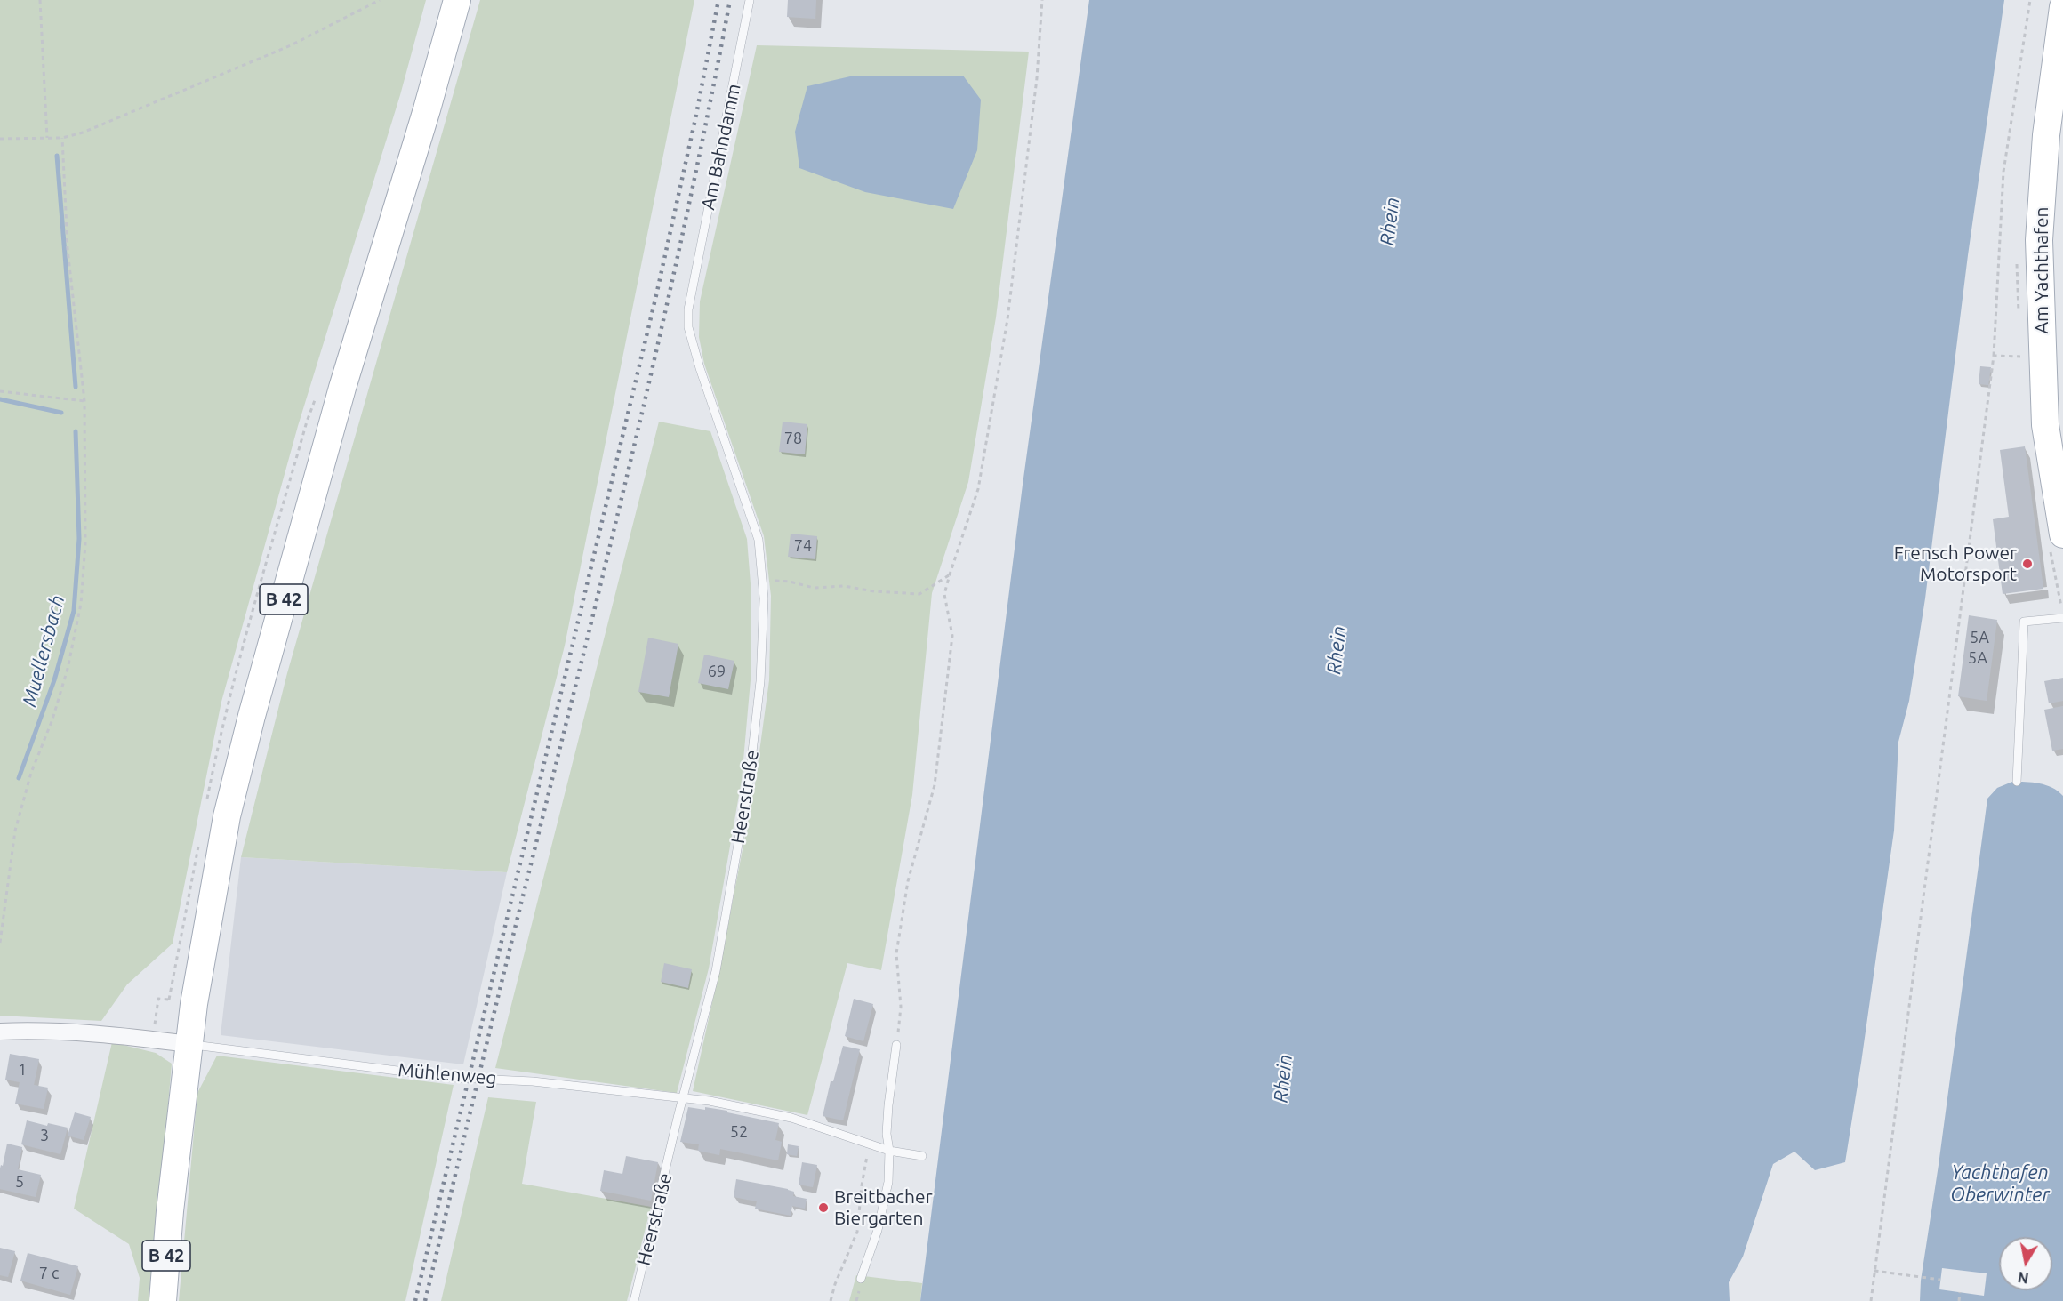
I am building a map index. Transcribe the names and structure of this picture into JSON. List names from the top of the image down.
{
  "streets": {
    "main road": ["Am Yachthafen", "B 42"],
    "street": ["Mühlenweg"],
    "lane": ["Am Bahndamm", "Heerstraße"]
  },
  "crossings": [
    ["Am Bahndamm", "Heerstraße"],
    ["B 42", "Mühlenweg"],
    ["Heerstraße", "Mühlenweg"]
  ],
  "water": ["Rhein", "Muellersbach", "Yachthafen Oberwinter"],
  "places": ["Frensch Power Motorsport", "Breitbacher Biergarten"],
  "house_numbers": [
    "78",
    "74",
    "5A",
    "5A",
    "69",
    "1",
    "52",
    "3",
    "5",
    "7 c"
  ],
  "north": "bottom"
}
